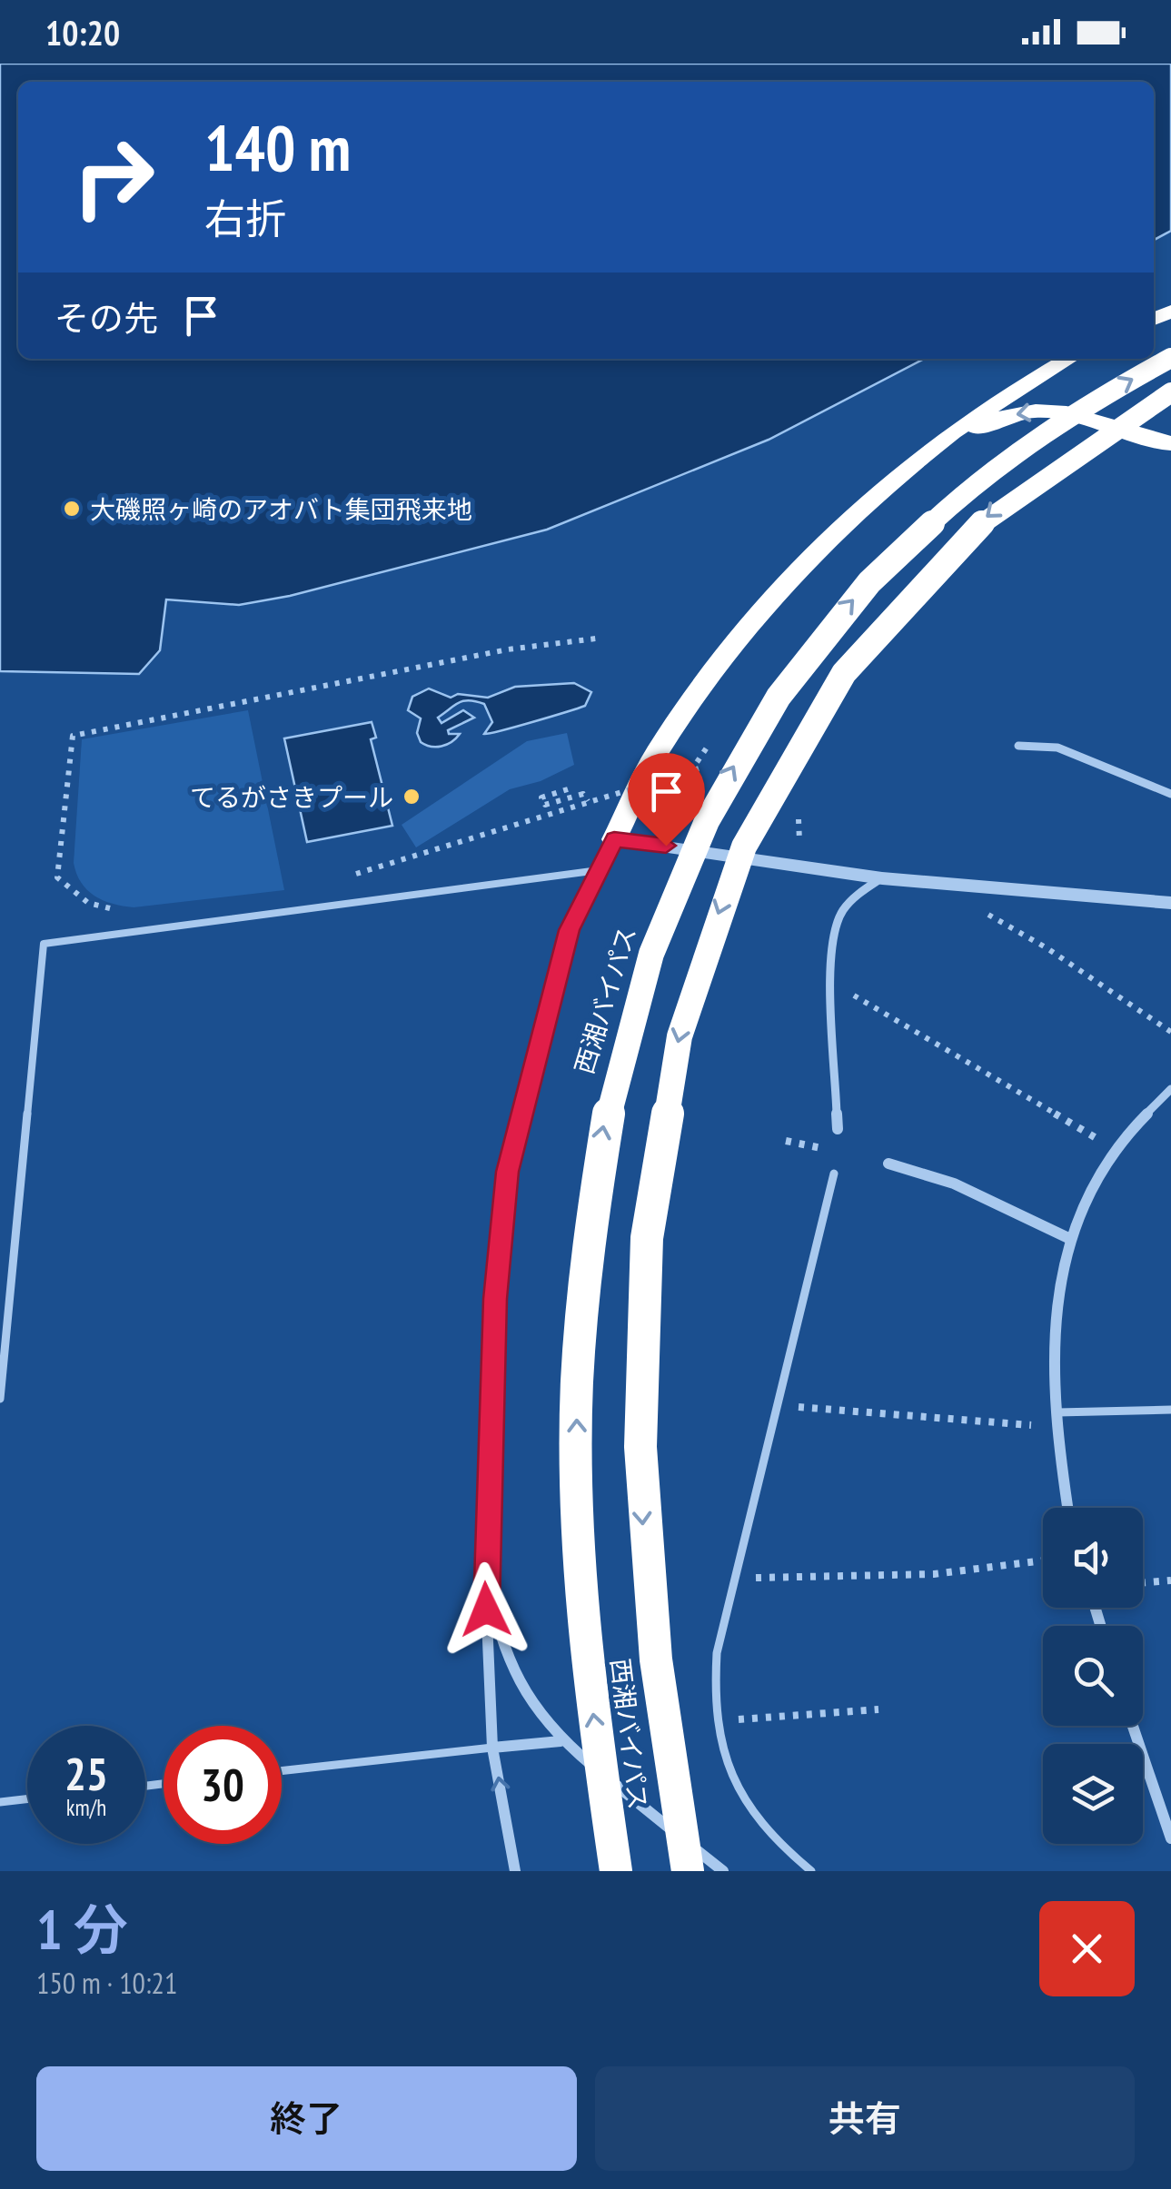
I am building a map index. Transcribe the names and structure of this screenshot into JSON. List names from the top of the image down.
{
  "streets": {
    "highway": ["西湘バイパス"]
  },
  "places": ["大磯照ヶ崎のアオバト集団飛来地", "てるがさきプール"],
  "page": {
    "status": "10:20",
    "turn": ["140 m", "右折"],
    "then": "その先",
    "speed": "25 km/h",
    "limit": "30",
    "heading": ["1 分", "150 m · 10:21"],
    "buttons": ["終了", "共有"]
  }
}
